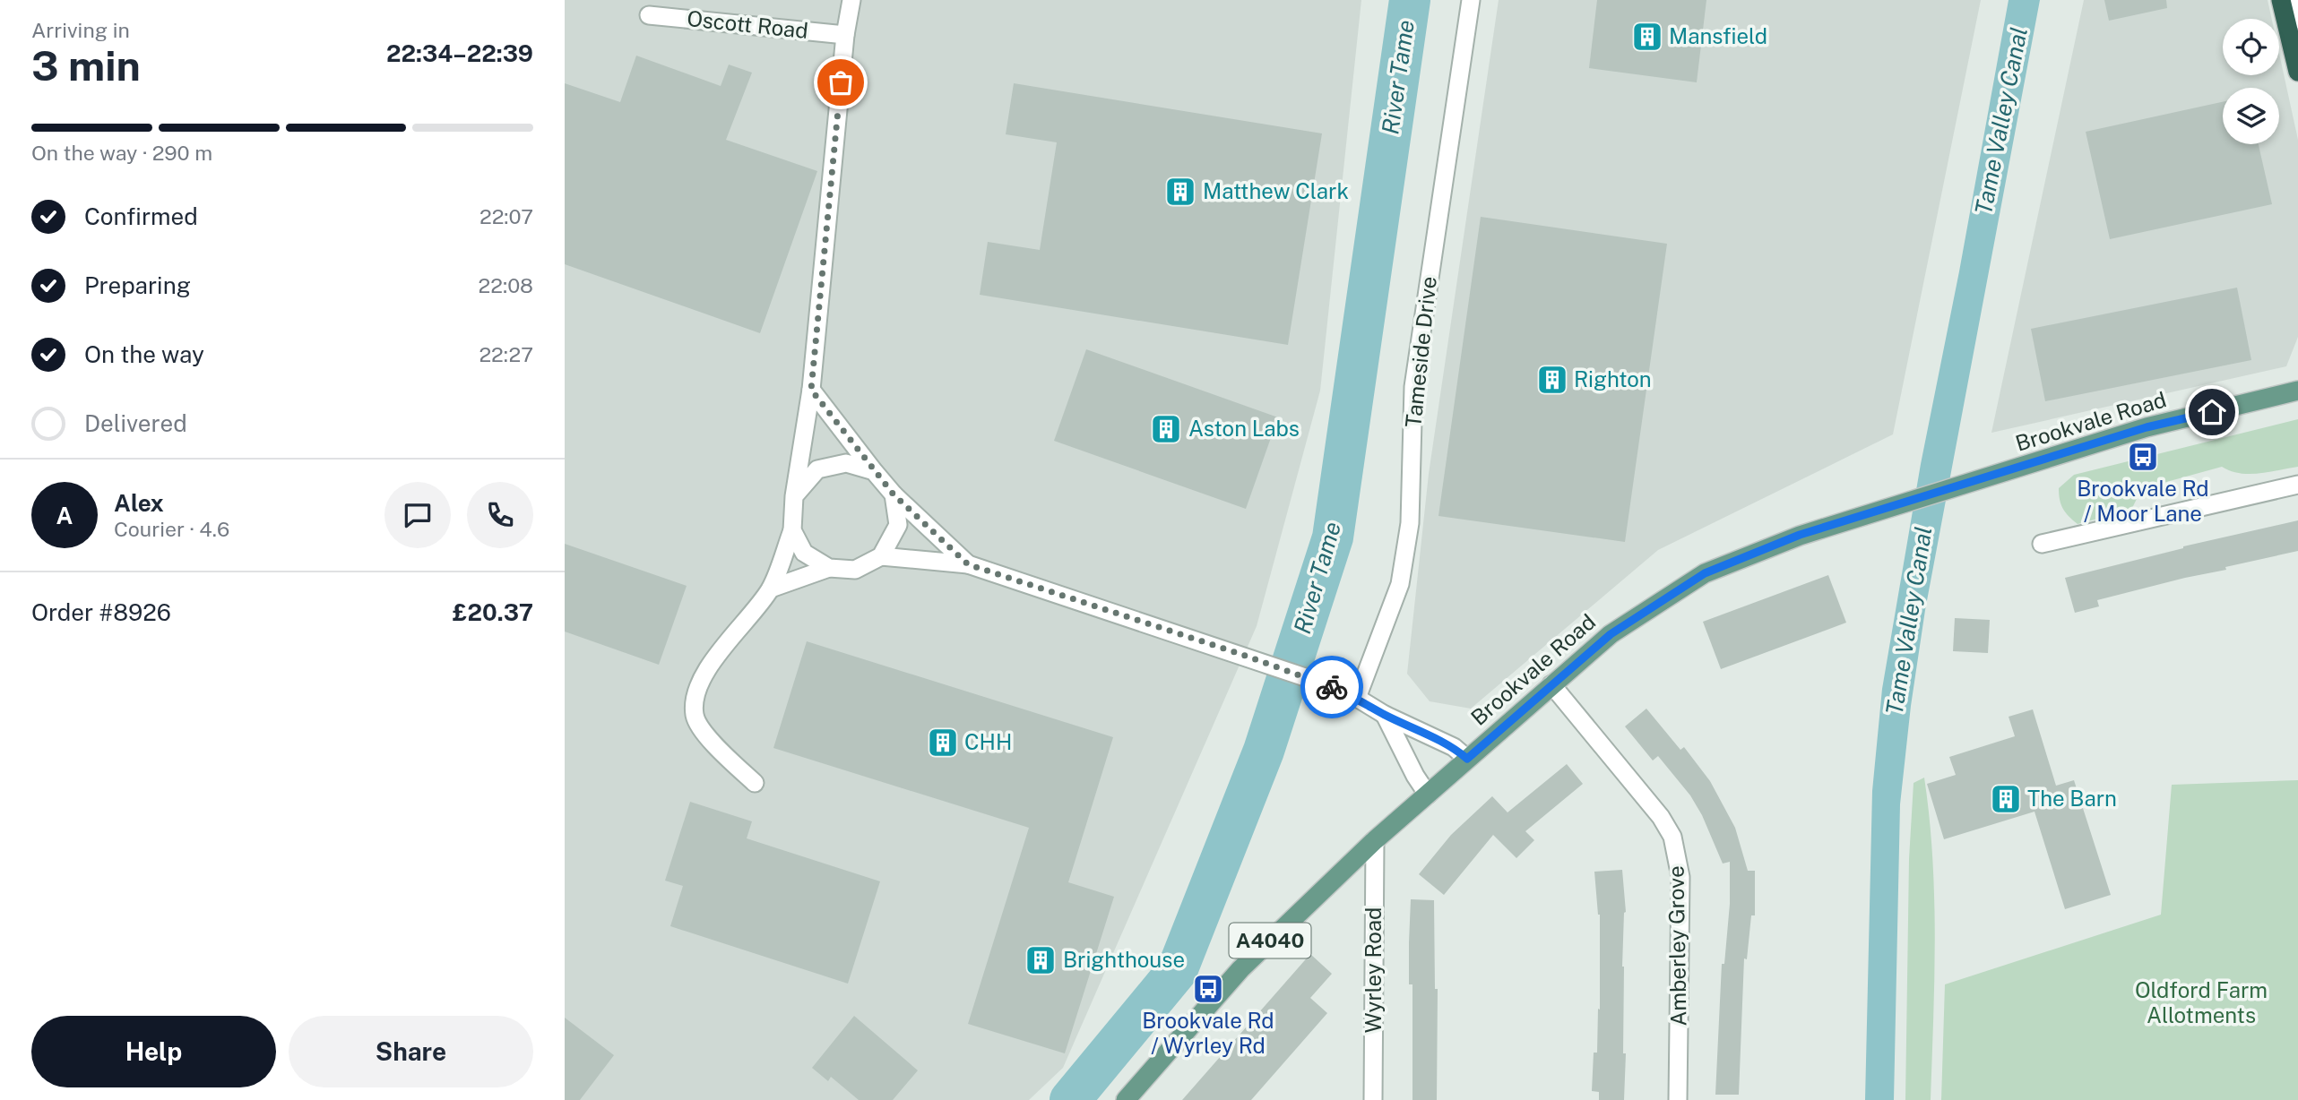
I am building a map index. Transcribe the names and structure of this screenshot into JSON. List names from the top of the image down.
{
  "streets": {
    "main road": ["Brookvale Road", "A4040"],
    "street": [
      "Oscott Road",
      "Tameside Drive",
      "Amberley Grove",
      "Wyrley Road"
    ]
  },
  "crossings": [
    ["Brookvale Road", "Amberley Grove"],
    ["Brookvale Road", "Wyrley Road"]
  ],
  "water": ["River Tame", "Tame Valley Canal"],
  "parks": ["Oldford Farm Allotments"],
  "places": {
    "building": [
      "Mansfield",
      "Matthew Clark",
      "Righton",
      "Aston Labs",
      "CHH",
      "The Barn",
      "Brighthouse"
    ],
    "bus stop": ["Brookvale Rd / Moor Lane", "Brookvale Rd / Wyrley Rd"]
  },
  "page": {
    "heading": ["3 min", "Arriving in", "22:34–22:39"],
    "panel": [
      "Alex",
      "Courier · 4.6",
      "Order #8926",
      "£20.37"
    ],
    "bar": "On the way · 290 m",
    "list": [
      ["Confirmed", "22:07"],
      ["Preparing", "22:08"],
      ["On the way", "22:27"],
      "Delivered"
    ],
    "round": "A",
    "buttons": ["Help", "Share"]
  }
}
